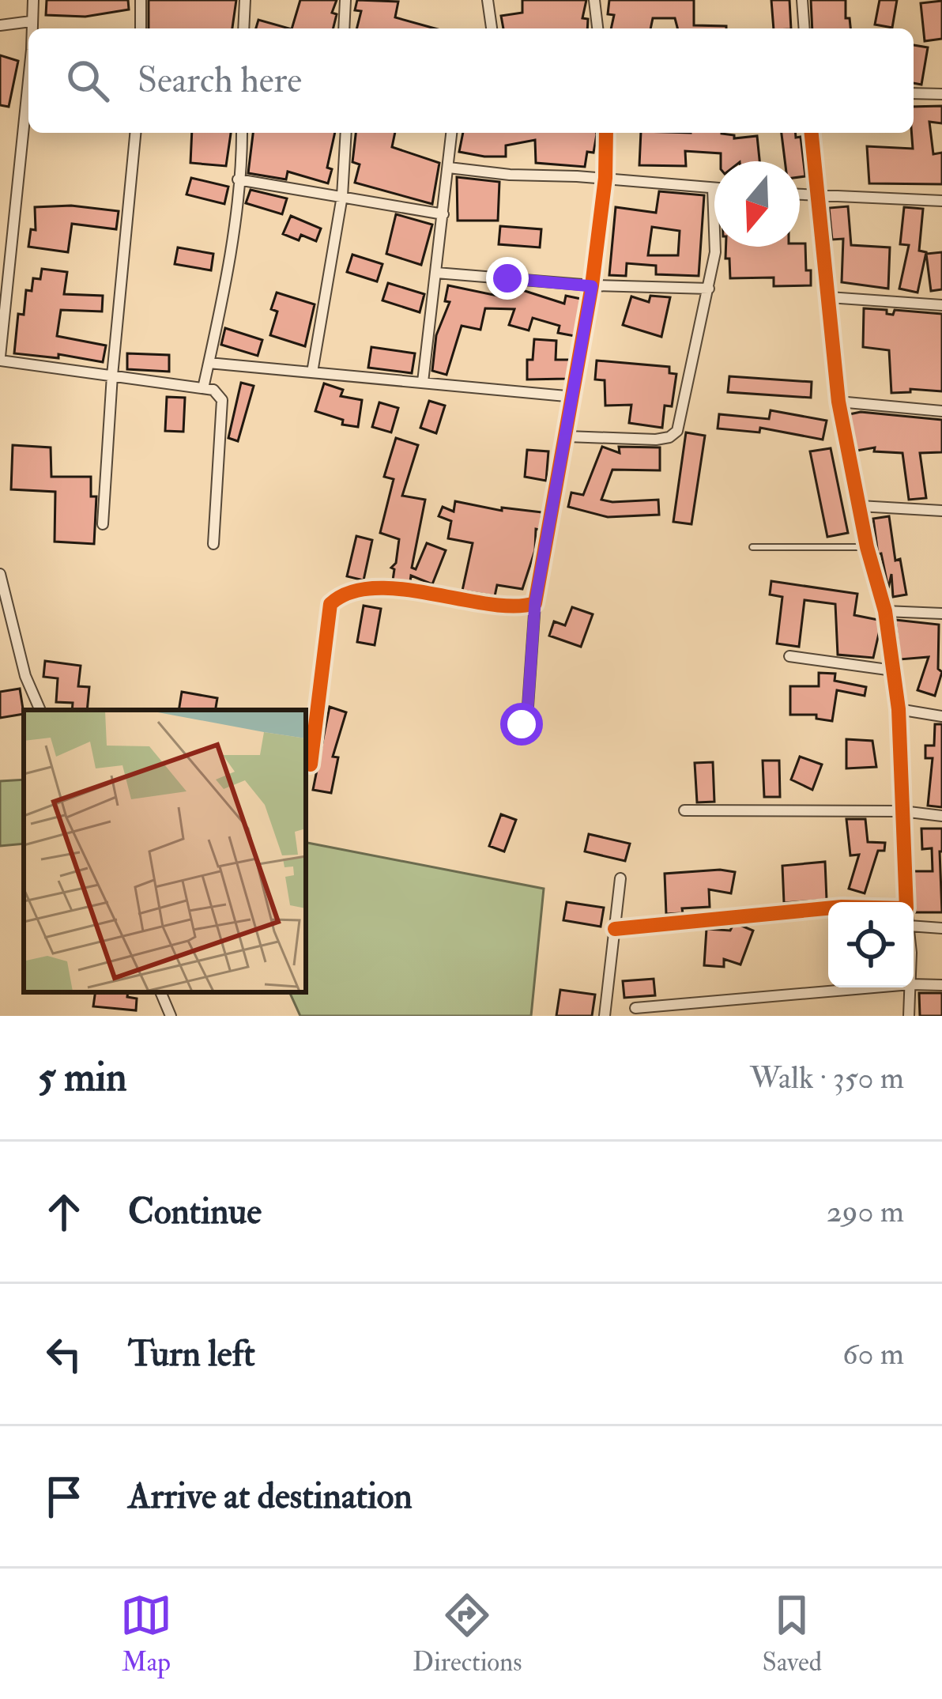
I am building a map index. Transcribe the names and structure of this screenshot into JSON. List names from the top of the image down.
{
  "north": "bottom",
  "page": {
    "search": "Search here",
    "heading": ["5 min", "Walk · 350 m"],
    "list": [
      ["Continue", "290 m"],
      ["Turn left", "60 m"],
      "Arrive at destination"
    ],
    "nav": ["Map", "Directions", "Saved"]
  }
}
